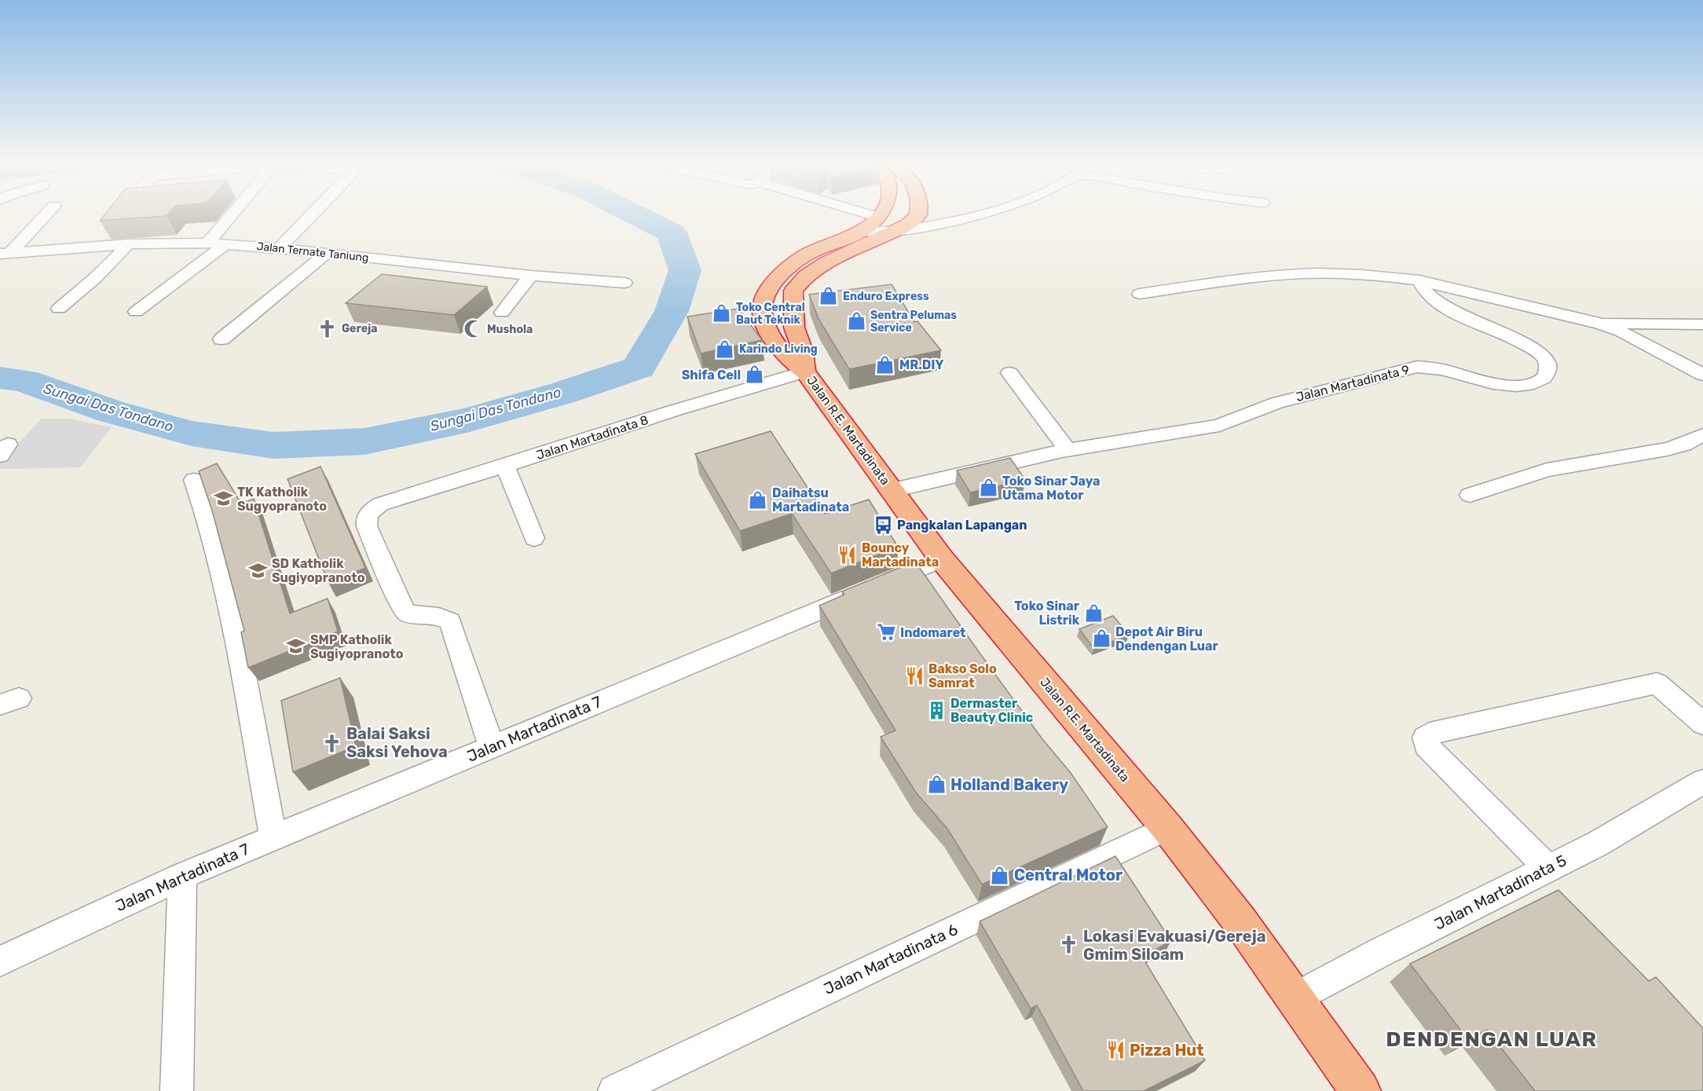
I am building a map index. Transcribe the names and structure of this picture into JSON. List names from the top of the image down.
{
  "streets": {
    "highway": ["Jalan R.E. Martadinata"],
    "street": [
      "Jalan Ternate Taniung",
      "Jalan Martadinata 9",
      "Jalan Martadinata 8",
      "Jalan Martadinata 7",
      "Jalan Martadinata 5",
      "Jalan Martadinata 6"
    ]
  },
  "crossings": [
    ["Jalan Martadinata 9", "Jalan R.E. Martadinata"],
    ["Jalan R.E. Martadinata", "Jalan Martadinata 8"],
    ["Jalan R.E. Martadinata", "Jalan Martadinata 7"],
    ["Jalan R.E. Martadinata", "Jalan Martadinata 5"],
    ["Jalan R.E. Martadinata", "Jalan Martadinata 6"],
    ["Jalan Martadinata 8", "Jalan Martadinata 7"]
  ],
  "districts": ["DENDENGAN LUAR"],
  "water": ["Sungai Das Tondano"],
  "places": {
    "shop": [
      "Enduro Express",
      "Toko Central Baut Teknik",
      "Sentra Pelumas Service",
      "Karindo Living",
      "MR.DIY",
      "Shifa Cell",
      "Toko Sinar Jaya Utama Motor",
      "Daihatsu Martadinata",
      "Toko Sinar Listrik",
      "Depot Air Biru Dendengan Luar",
      "Holland Bakery",
      "Central Motor"
    ],
    "church": ["Gereja", "Balai Saksi Saksi Yehova", "Lokasi Evakuasi/Gereja Gmim Siloam"],
    "mosque": ["Mushola"],
    "school or university": ["TK Katholik Sugyopranoto", "SD Katholik Sugiyopranoto", "SMP Katholik Sugiyopranoto"],
    "bus stop": ["Pangkalan Lapangan"],
    "restaurant": ["Bouncy Martadinata", "Bakso Solo Samrat", "Pizza Hut"],
    "supermarket": ["Indomaret"],
    "building": ["Dermaster Beauty Clinic"]
  }
}
